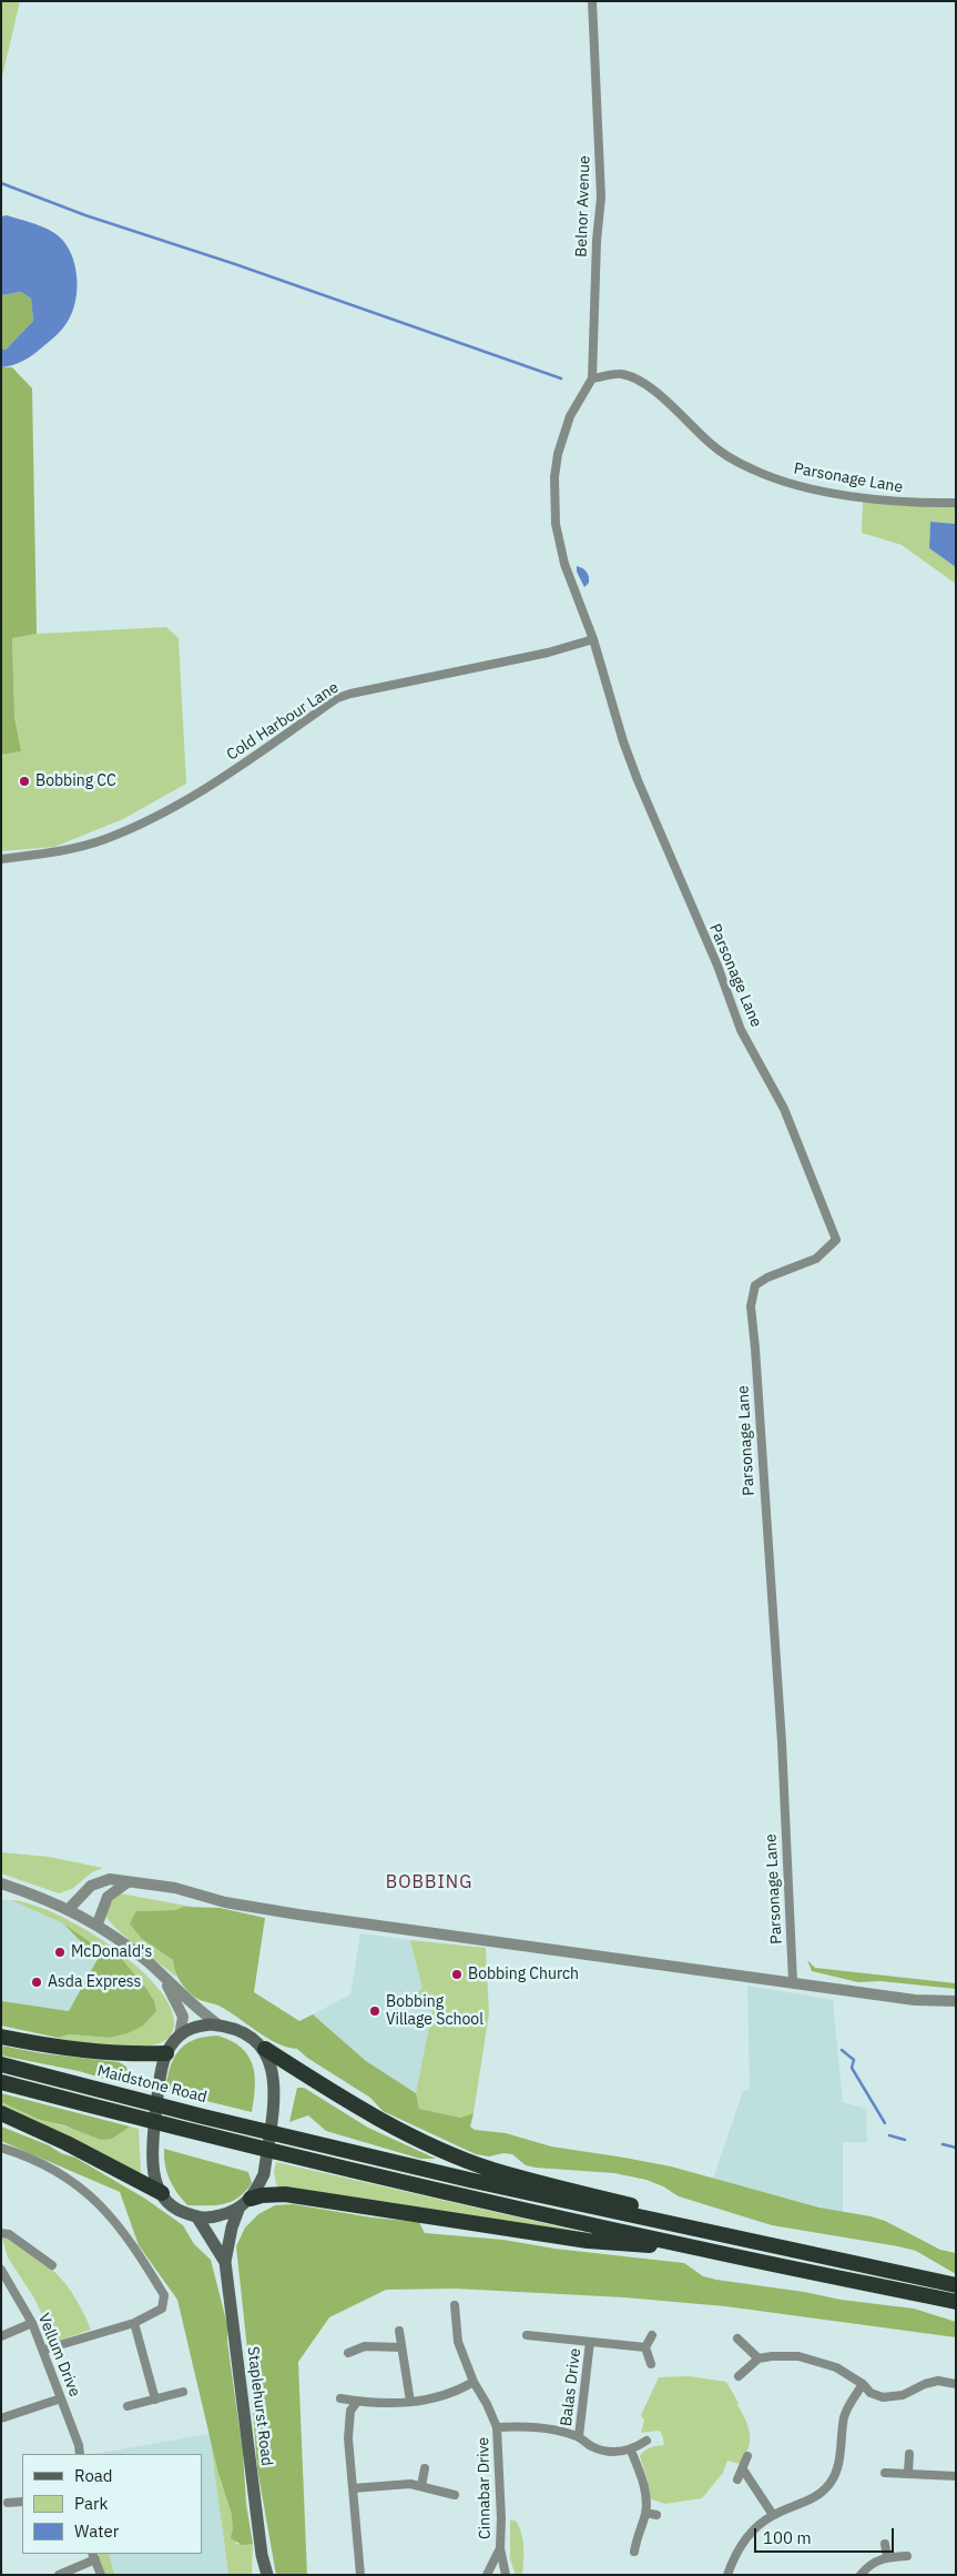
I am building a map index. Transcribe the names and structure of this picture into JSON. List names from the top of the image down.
{
  "streets": {
    "highway": ["Maidstone Road"],
    "main road": ["Staplehurst Road"],
    "street": [
      "Belnor Avenue",
      "Parsonage Lane",
      "Cold Harbour Lane",
      "Vellum Drive",
      "Balas Drive",
      "Cinnabar Drive"
    ]
  },
  "crossings": [
    ["Belnor Avenue", "Parsonage Lane"],
    ["Parsonage Lane", "Cold Harbour Lane"],
    ["Balas Drive", "Cinnabar Drive"]
  ],
  "districts": ["BOBBING"],
  "places": [
    "Bobbing CC",
    "McDonald's",
    "Bobbing Church",
    "Asda Express",
    "Bobbing Village School"
  ],
  "legend": ["Road", "Park", "Water"],
  "scale_bar": "100 m"
}
